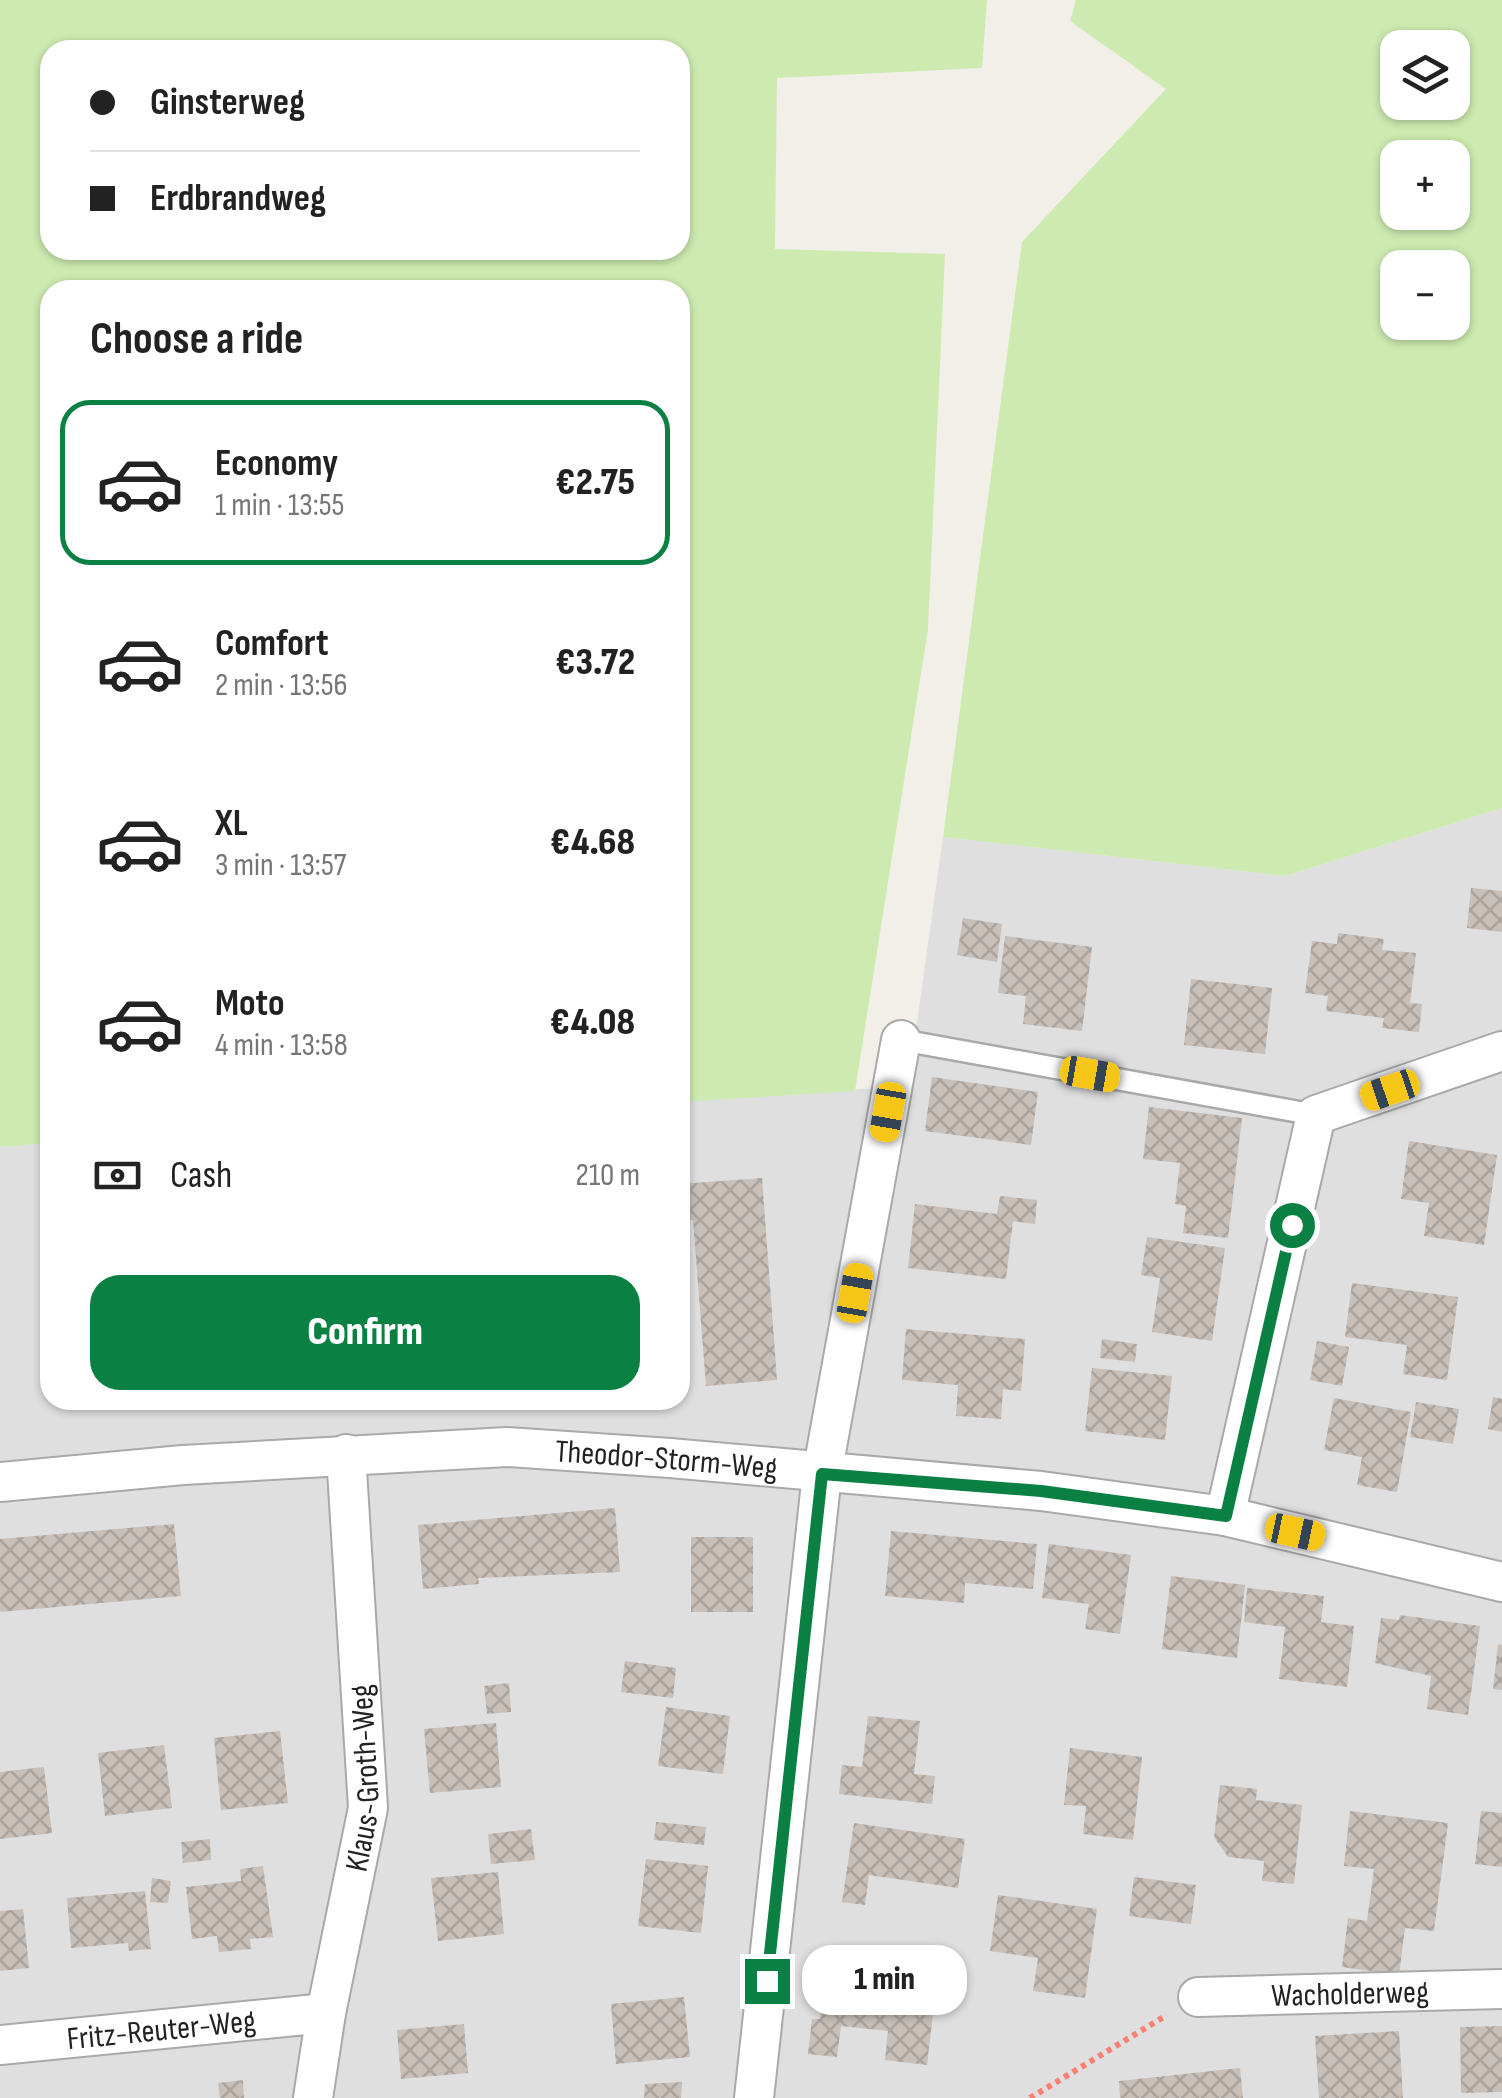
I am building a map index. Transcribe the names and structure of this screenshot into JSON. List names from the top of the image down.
{
  "streets": {
    "street": [
      "Theodor-Storm-Weg",
      "Klaus-Groth-Weg",
      "Wacholderweg",
      "Fritz-Reuter-Weg"
    ]
  },
  "crossings": [
    ["Theodor-Storm-Weg", "Klaus-Groth-Weg"],
    ["Klaus-Groth-Weg", "Fritz-Reuter-Weg"]
  ],
  "page": {
    "map_buttons": ["+", "−"],
    "banner": ["Ginsterweg", "Erdbrandweg"],
    "heading": "Choose a ride",
    "list": [
      {
        "name": "Economy",
        "note": "1 min · 13:55",
        "value": "€2.75"
      },
      {
        "name": "Comfort",
        "note": "2 min · 13:56",
        "value": "€3.72"
      },
      {
        "name": "XL",
        "note": "3 min · 13:57",
        "value": "€4.68"
      },
      {
        "name": "Moto",
        "note": "4 min · 13:58",
        "value": "€4.08"
      }
    ],
    "pay": ["Cash", "210 m"],
    "buttons": "Confirm",
    "bubble": "1 min"
  }
}
